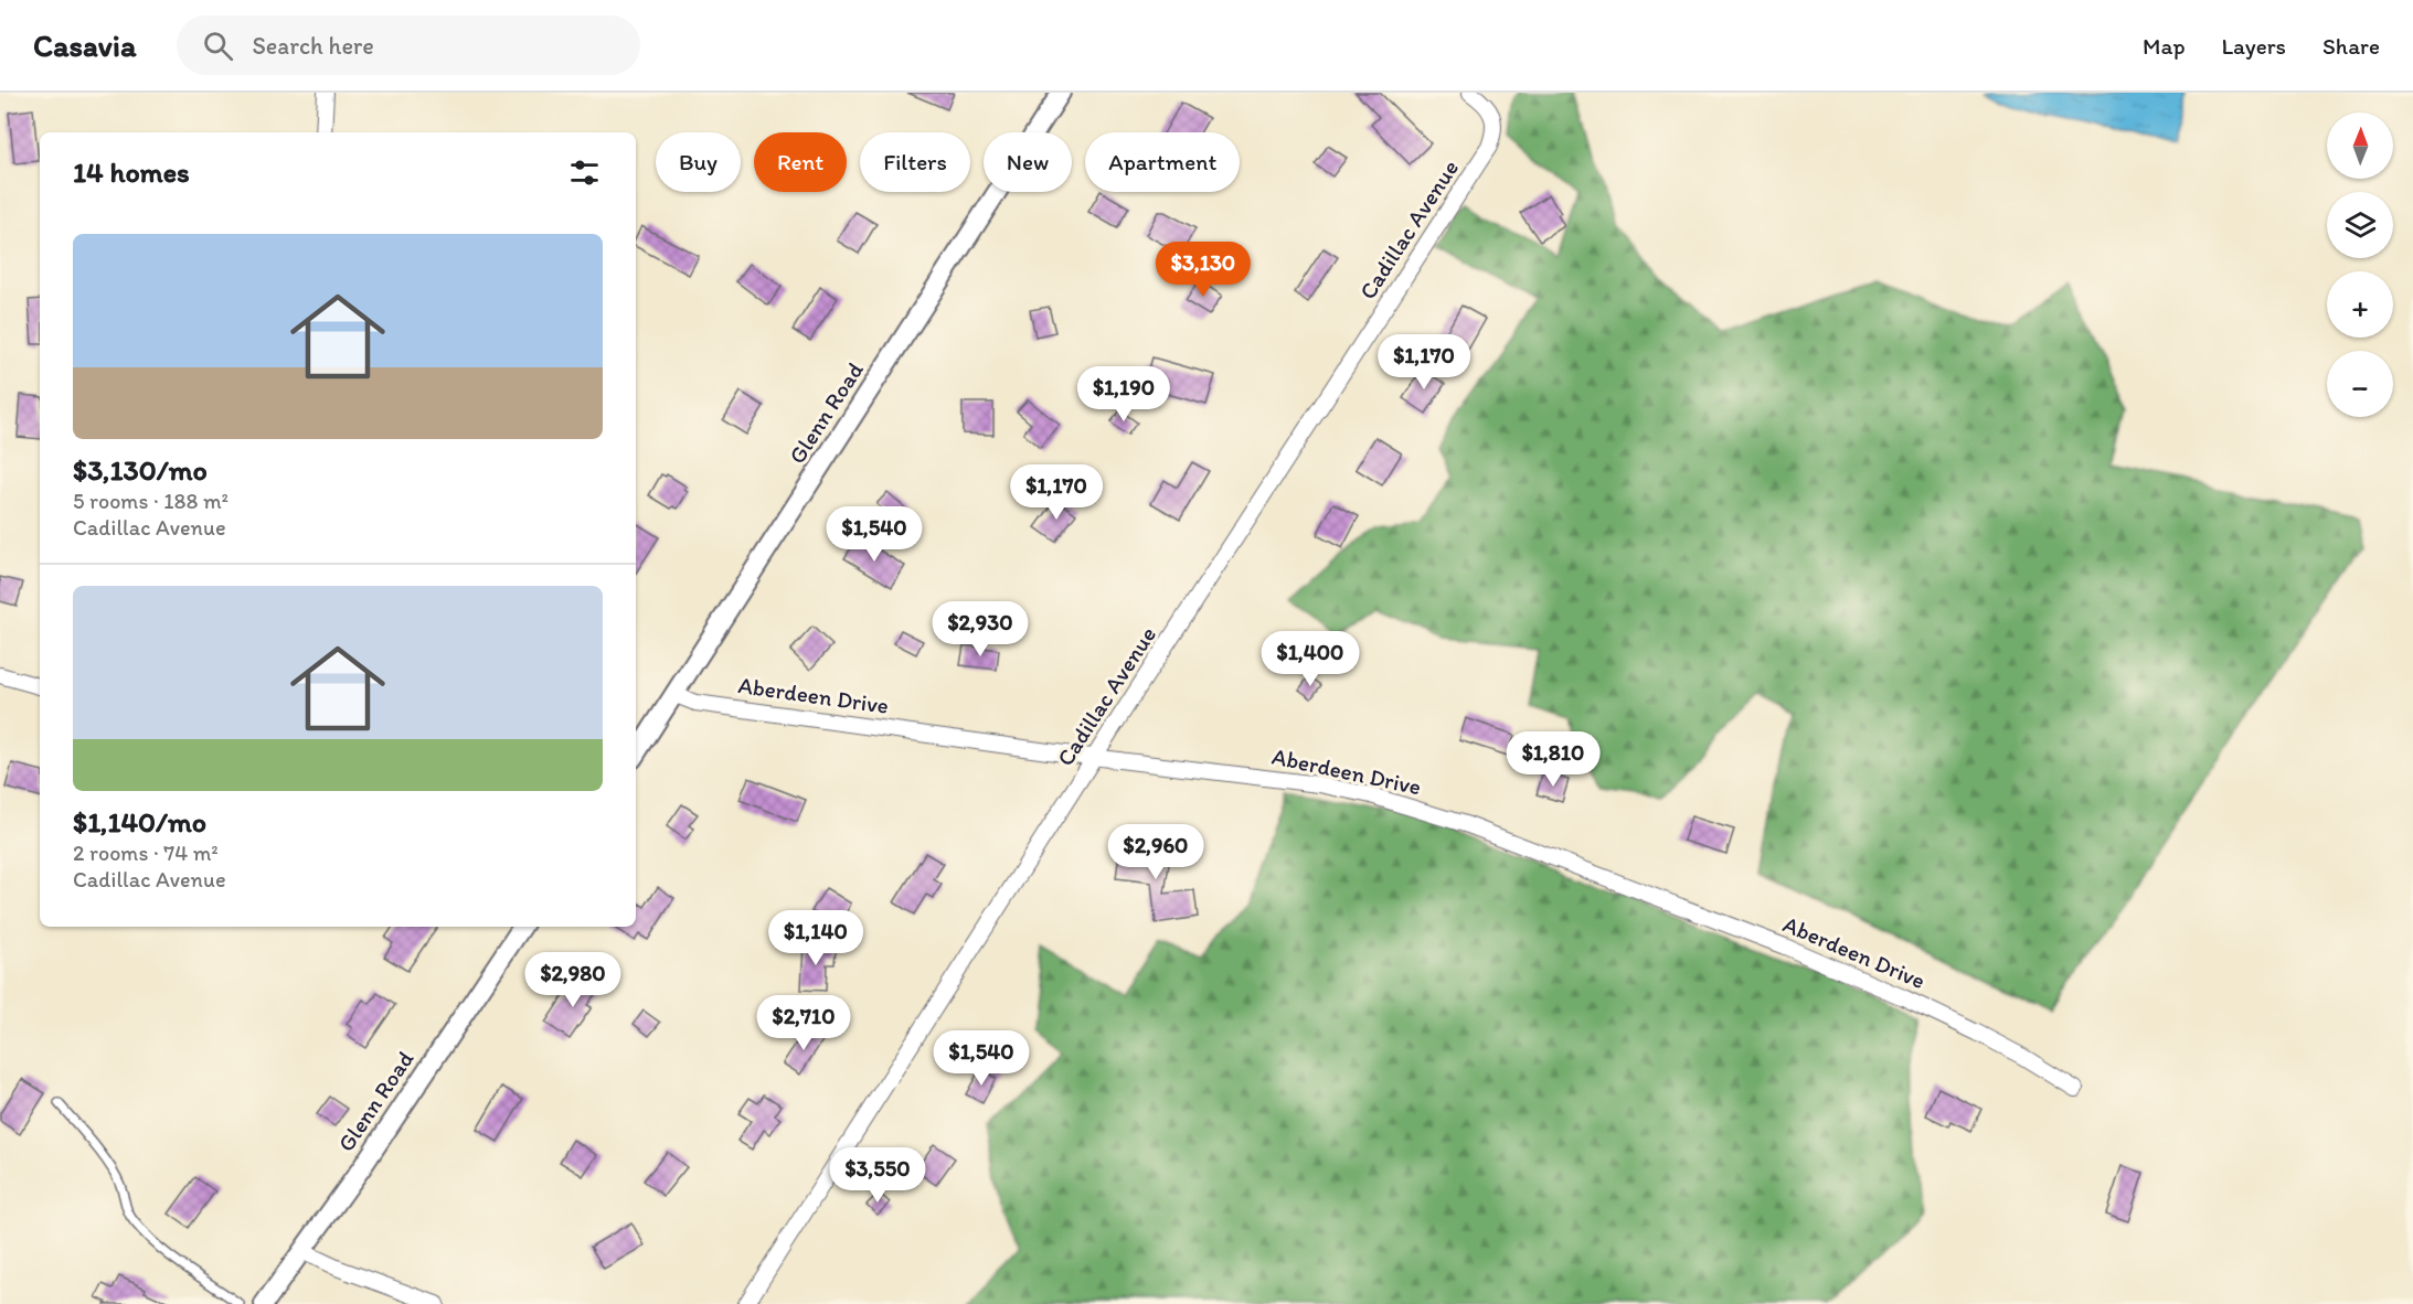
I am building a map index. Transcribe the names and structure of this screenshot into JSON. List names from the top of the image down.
{
  "streets": {
    "street": ["Cadillac Avenue", "Glenn Road", "Aberdeen Drive"]
  },
  "crossings": [
    ["Cadillac Avenue", "Aberdeen Drive"],
    ["Glenn Road", "Aberdeen Drive"]
  ],
  "north": "top",
  "page": {
    "header": "Casavia",
    "search": "Search here",
    "nav": ["Map", "Layers", "Share"],
    "map_buttons": ["+", "−"],
    "chip": [
      "Buy",
      "Rent",
      "Filters",
      "New",
      "Apartment"
    ],
    "heading": "14 homes",
    "list": [
      {
        "name": "$3,130/mo",
        "note": "5 rooms · 188 m² · Cadillac Avenue"
      },
      {
        "name": "$1,140/mo",
        "note": "2 rooms · 74 m² · Cadillac Avenue"
      }
    ],
    "price": [
      "$3,130",
      "$1,170",
      "$1,190",
      "$1,170",
      "$1,540",
      "$2,930",
      "$1,400",
      "$1,810",
      "$2,960",
      "$1,140",
      "$2,980",
      "$2,710",
      "$1,540",
      "$3,550"
    ]
  }
}
